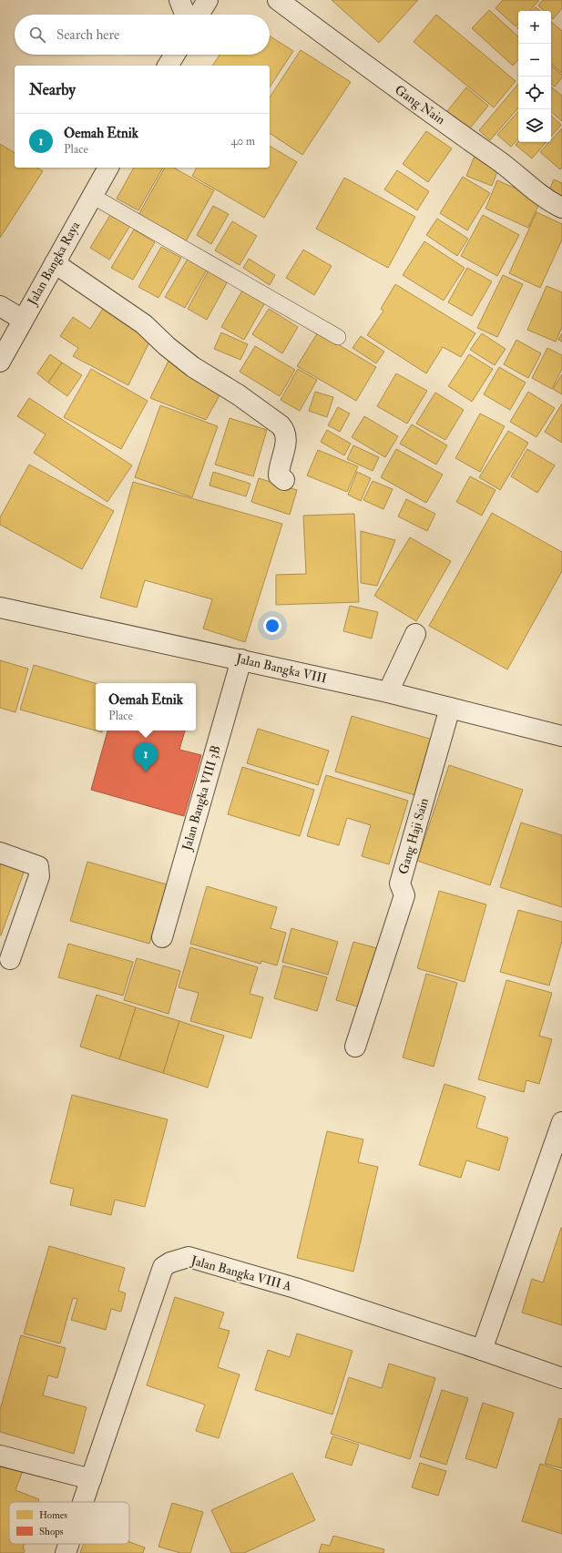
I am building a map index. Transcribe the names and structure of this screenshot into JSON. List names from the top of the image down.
{
  "streets": {
    "street": [
      "Gang Nain",
      "Jalan Bangka Raya",
      "Jalan Bangka VIII",
      "Jalan Bangka VIII 3B",
      "Gang Haji Sain",
      "Jalan Bangka VIII A"
    ]
  },
  "crossings": [
    ["Jalan Bangka VIII", "Jalan Bangka VIII 3B"],
    ["Jalan Bangka VIII", "Gang Haji Sain"]
  ],
  "legend": ["Homes", "Shops"],
  "page": {
    "map_buttons": ["+", "−"],
    "search": "Search here",
    "heading": "Nearby",
    "list": [
      {
        "mark": "1",
        "name": "Oemah Etnik",
        "note": "Place",
        "value": "40 m"
      }
    ],
    "popup": ["Oemah Etnik", "Place"],
    "pins": "1"
  }
}
